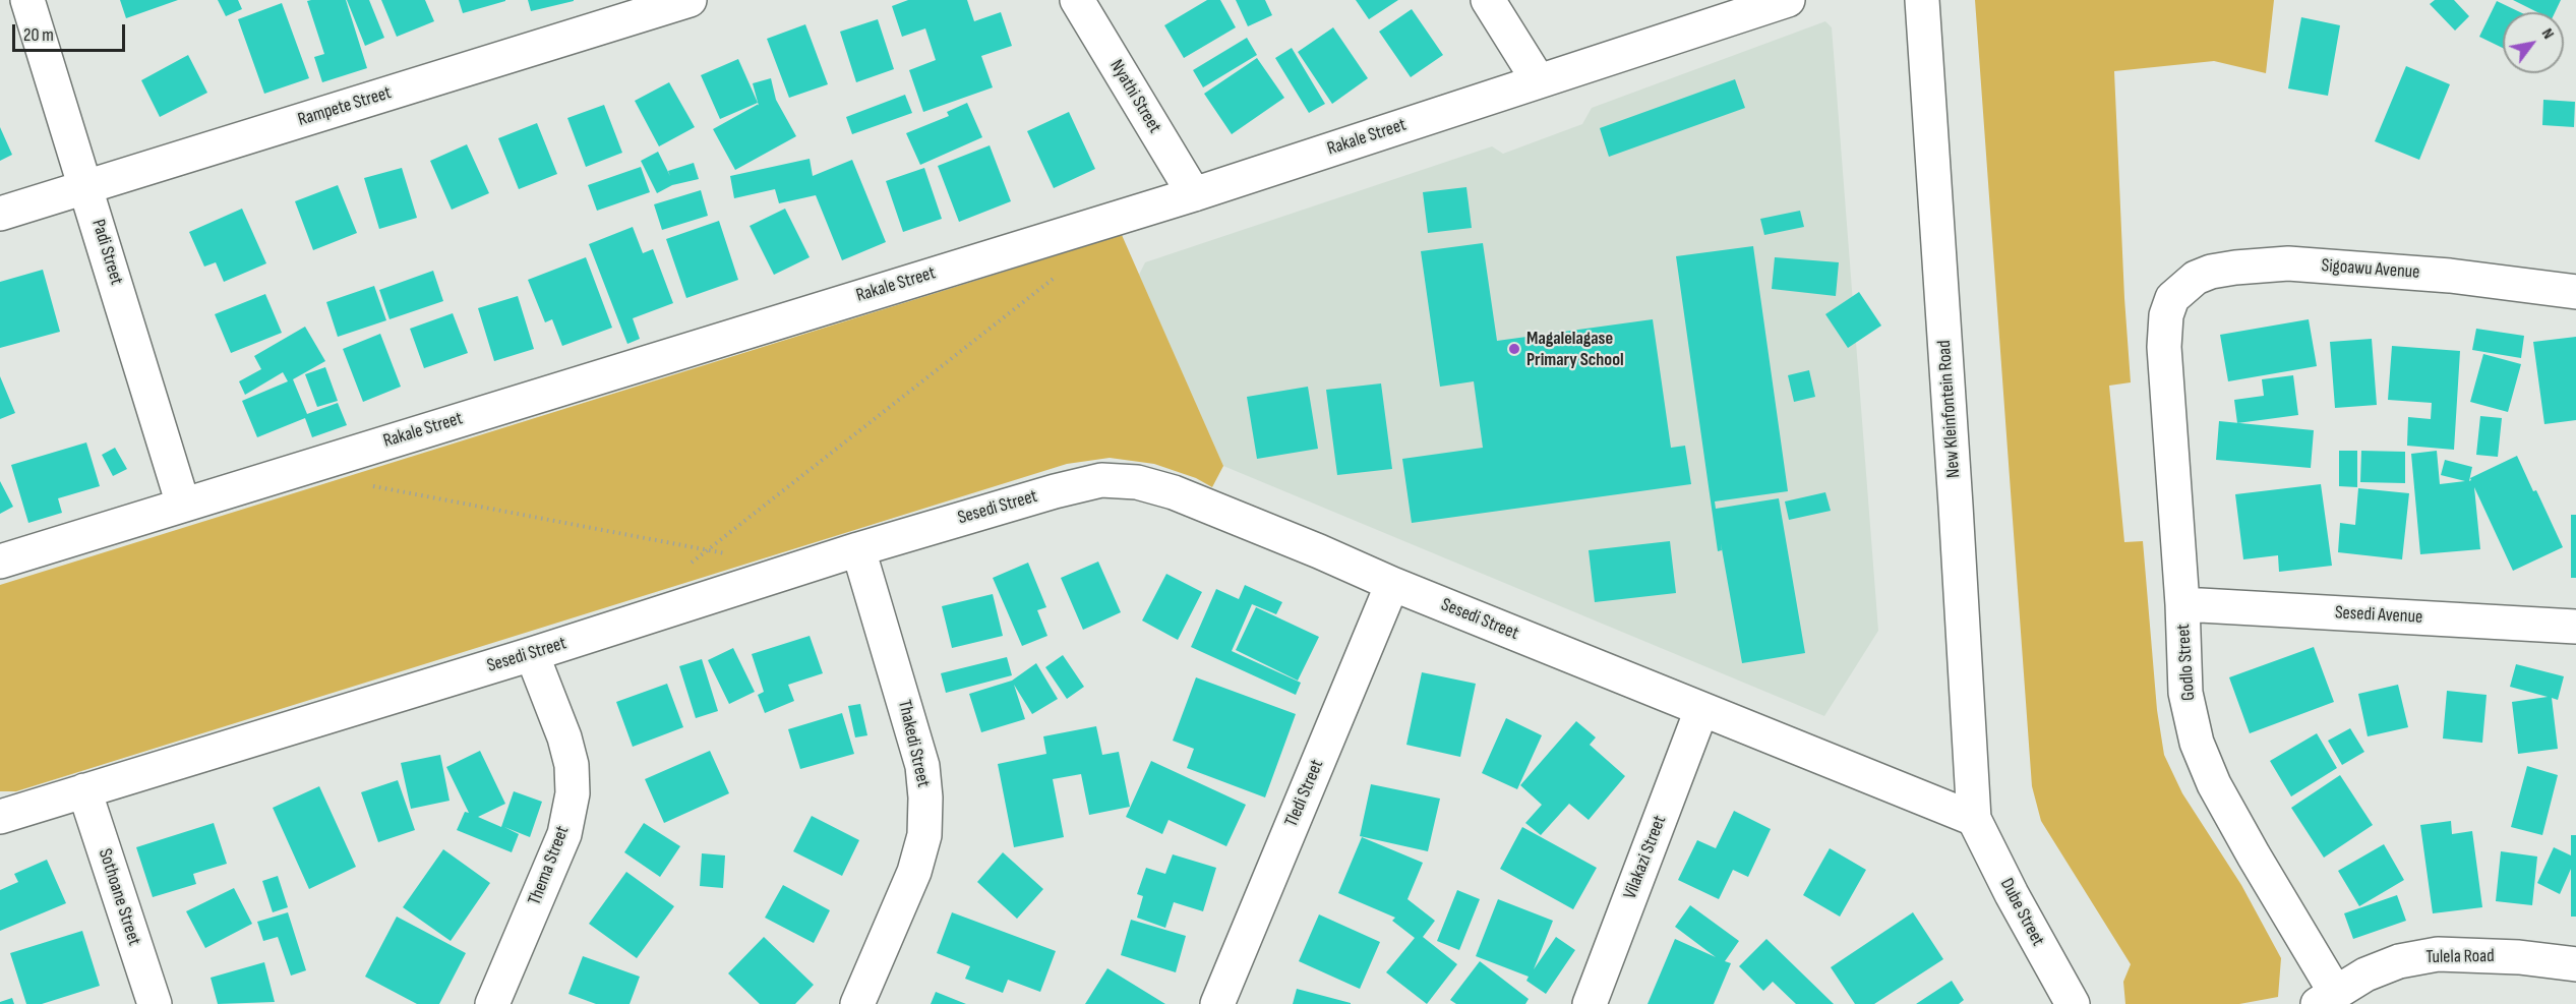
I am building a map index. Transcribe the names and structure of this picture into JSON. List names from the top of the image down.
{
  "streets": {
    "street": [
      "Nyathi Street",
      "Rampete Street",
      "Rakale Street",
      "Padi Street",
      "Sigoawu Avenue",
      "New Kleinfontein Road",
      "Sesedi Street",
      "Sesedi Avenue",
      "Godlo Street",
      "Thakedi Street",
      "Tledi Street",
      "Vilakazi Street",
      "Thema Street",
      "Sothoane Street",
      "Dube Street",
      "Tulela Road"
    ]
  },
  "crossings": [
    ["Nyathi Street", "Rakale Street"],
    ["Rampete Street", "Padi Street"],
    ["Rakale Street", "Padi Street"],
    ["Sigoawu Avenue", "Godlo Street"],
    ["New Kleinfontein Road", "Sesedi Street"],
    ["New Kleinfontein Road", "Dube Street"],
    ["Sesedi Street", "Thakedi Street"],
    ["Sesedi Street", "Tledi Street"],
    ["Sesedi Street", "Vilakazi Street"],
    ["Sesedi Street", "Thema Street"],
    ["Sesedi Street", "Sothoane Street"],
    ["Sesedi Street", "Dube Street"],
    ["Sesedi Avenue", "Godlo Street"],
    ["Godlo Street", "Tulela Road"]
  ],
  "places": ["Magalelagase Primary School"],
  "scale_bar": "20 m",
  "north": "top right"
}
